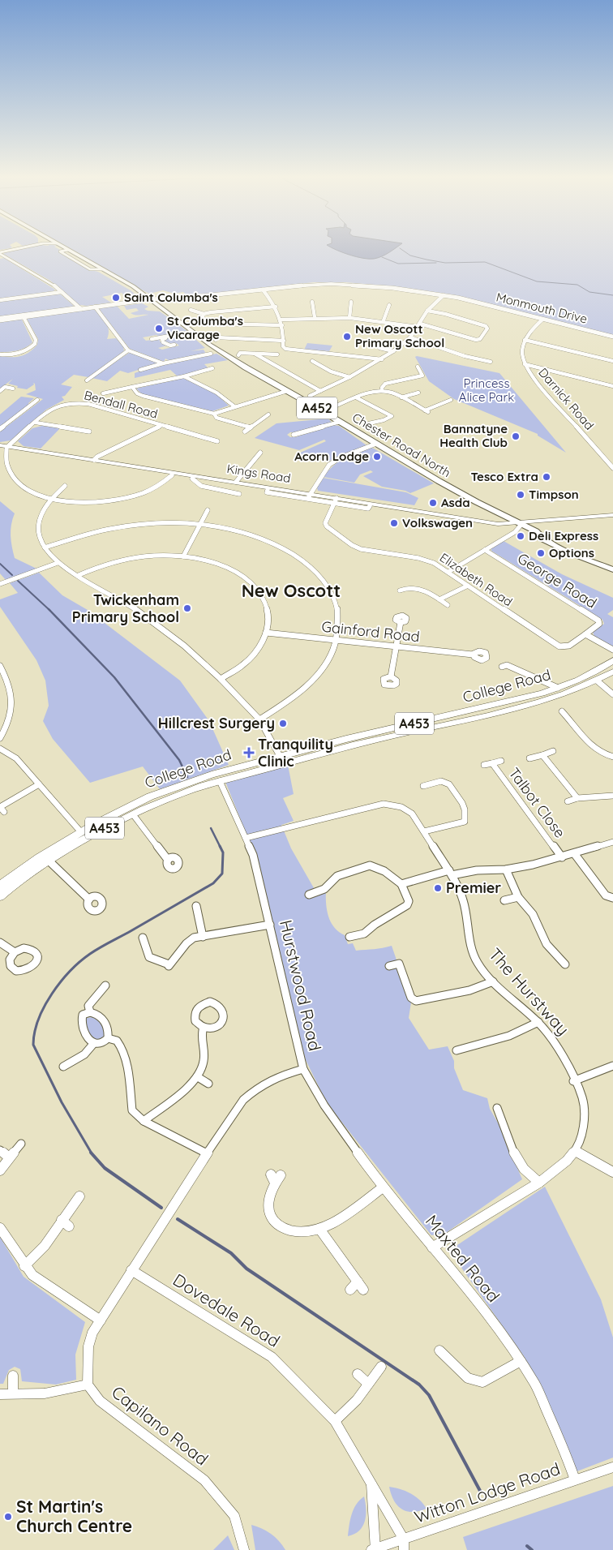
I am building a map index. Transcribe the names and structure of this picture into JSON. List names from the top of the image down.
{
  "streets": {
    "highway": ["A452", "Chester Road North"],
    "main road": ["Kings Road", "College Road", "A453"],
    "street": [
      "Monmouth Drive",
      "Darnick Road",
      "Bendall Road",
      "Elizabeth Road",
      "George Road",
      "Gainford Road",
      "Talbot Close",
      "Hurstwood Road",
      "The Hurstway",
      "Maxted Road",
      "Dovedale Road",
      "Capilano Road",
      "Witton Lodge Road"
    ]
  },
  "crossings": [
    ["Monmouth Drive", "Chester Road North"],
    ["Bendall Road", "Kings Road"],
    ["A452", "Chester Road North"],
    ["A452", "Kings Road"],
    ["Chester Road North", "Kings Road"],
    ["Kings Road", "Elizabeth Road"],
    ["Elizabeth Road", "George Road"],
    ["College Road", "Hurstwood Road"],
    ["Hurstwood Road", "The Hurstway"],
    ["Hurstwood Road", "Maxted Road"],
    ["Hurstwood Road", "Dovedale Road"],
    ["The Hurstway", "Maxted Road"],
    ["Maxted Road", "Witton Lodge Road"],
    ["Dovedale Road", "Witton Lodge Road"]
  ],
  "districts": ["New Oscott"],
  "parks": ["Princess Alice Park"],
  "places": {
    "other": [
      "Saint Columba's",
      "St Columba's Vicarage",
      "New Oscott Primary School",
      "Bannatyne Health Club",
      "Acorn Lodge",
      "Tesco Extra",
      "Timpson",
      "Asda",
      "Volkswagen",
      "Deli Express",
      "Options",
      "Twickenham Primary School",
      "Hillcrest Surgery",
      "Premier",
      "St Martin's Church Centre"
    ],
    "health": ["Tranquility Clinic"]
  }
}
